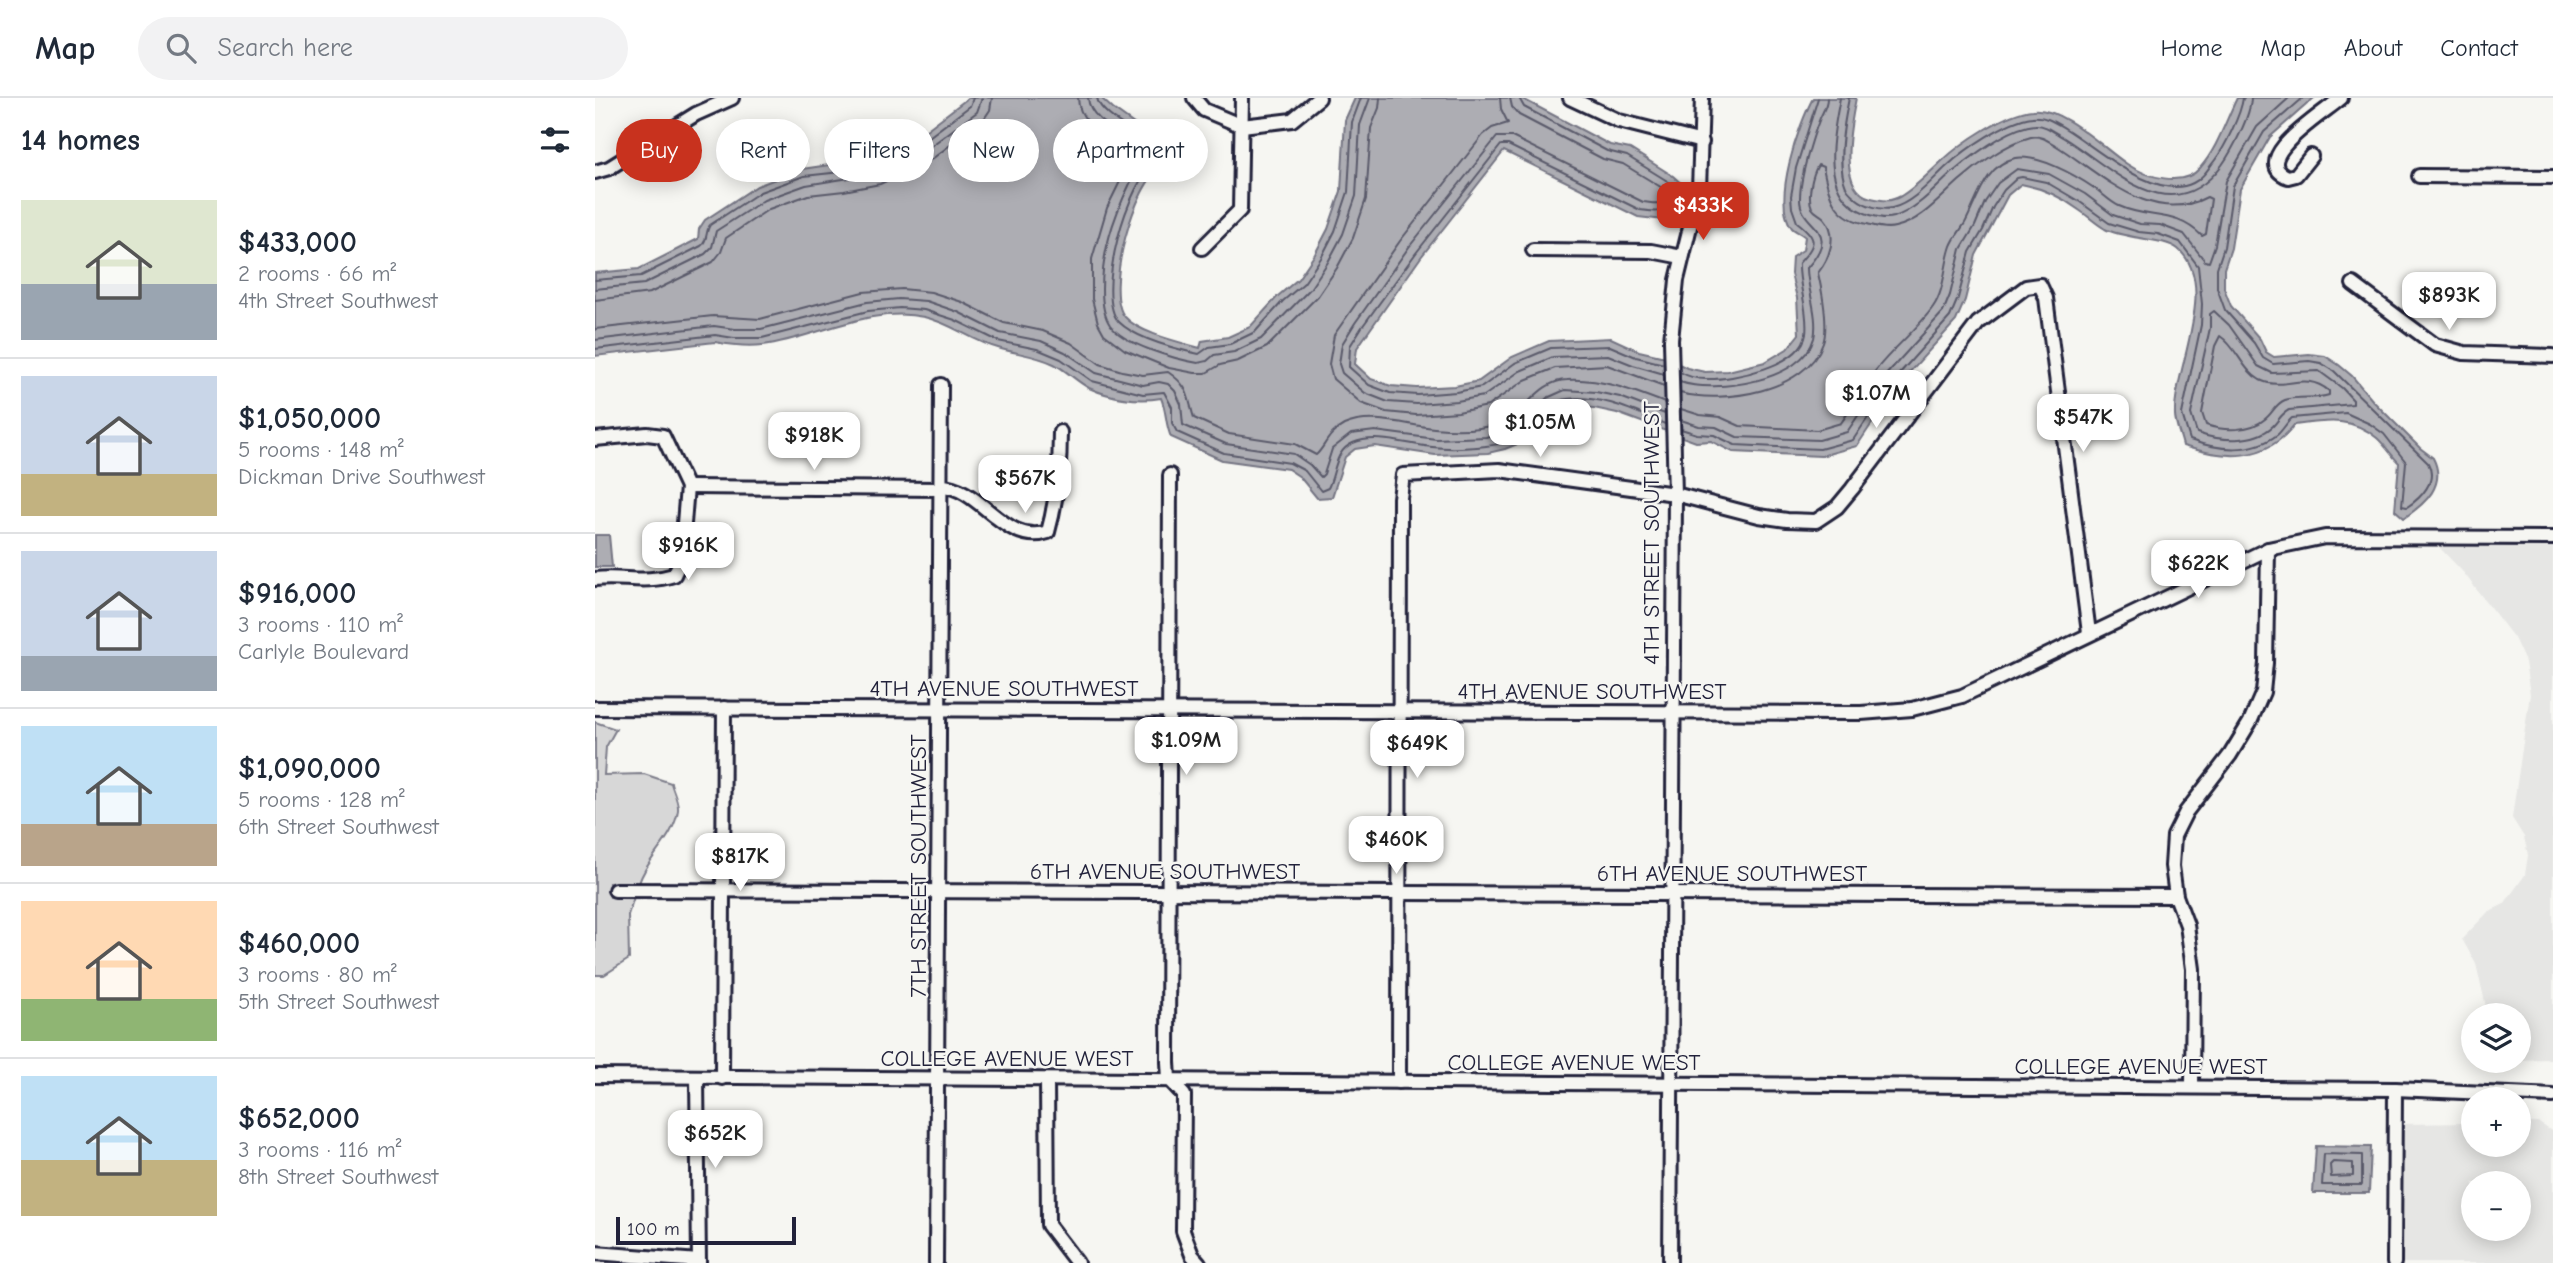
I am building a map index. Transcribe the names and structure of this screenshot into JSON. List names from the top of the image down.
{
  "streets": {
    "street": [
      "4TH STREET SOUTHWEST",
      "4TH AVENUE SOUTHWEST",
      "7TH STREET SOUTHWEST",
      "6TH AVENUE SOUTHWEST",
      "COLLEGE AVENUE WEST"
    ]
  },
  "crossings": [
    ["4TH STREET SOUTHWEST", "4TH AVENUE SOUTHWEST"],
    ["4TH STREET SOUTHWEST", "6TH AVENUE SOUTHWEST"],
    ["4TH STREET SOUTHWEST", "COLLEGE AVENUE WEST"],
    ["4TH AVENUE SOUTHWEST", "7TH STREET SOUTHWEST"],
    ["7TH STREET SOUTHWEST", "6TH AVENUE SOUTHWEST"],
    ["7TH STREET SOUTHWEST", "COLLEGE AVENUE WEST"]
  ],
  "scale_bar": "100 m",
  "page": {
    "header": "Map",
    "search": "Search here",
    "nav": [
      "Home",
      "Map",
      "About",
      "Contact"
    ],
    "heading": "14 homes",
    "chip": [
      "Buy",
      "Rent",
      "Filters",
      "New",
      "Apartment"
    ],
    "list": [
      {
        "name": "$433,000",
        "note": "2 rooms · 66 m² · 4th Street Southwest"
      },
      {
        "name": "$1,050,000",
        "note": "5 rooms · 148 m² · Dickman Drive Southwest"
      },
      {
        "name": "$916,000",
        "note": "3 rooms · 110 m² · Carlyle Boulevard"
      },
      {
        "name": "$1,090,000",
        "note": "5 rooms · 128 m² · 6th Street Southwest"
      },
      {
        "name": "$460,000",
        "note": "3 rooms · 80 m² · 5th Street Southwest"
      },
      {
        "name": "$652,000",
        "note": "3 rooms · 116 m² · 8th Street Southwest"
      }
    ],
    "price": [
      "$433K",
      "$893K",
      "$1.07M",
      "$547K",
      "$1.05M",
      "$918K",
      "$567K",
      "$916K",
      "$622K",
      "$1.09M",
      "$649K",
      "$460K",
      "$817K",
      "$652K"
    ],
    "map_buttons": ["+", "−"],
    "scale": "100 m"
  }
}
